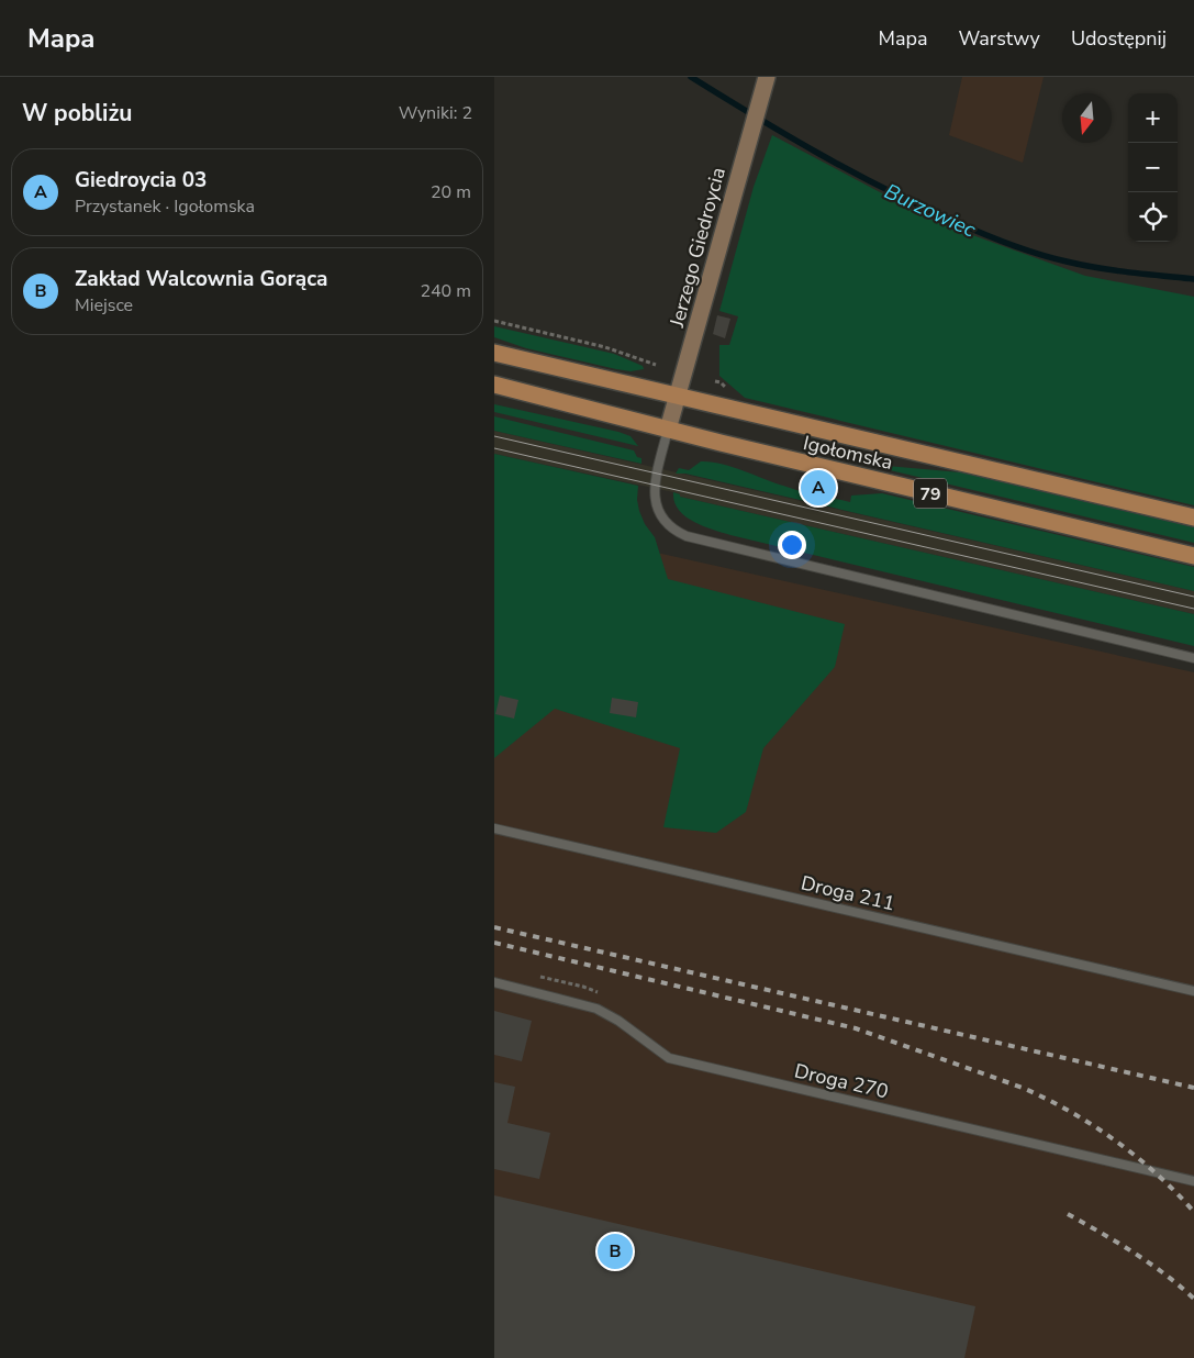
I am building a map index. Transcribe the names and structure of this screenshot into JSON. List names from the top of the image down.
{
  "streets": {
    "main road": ["Igołomska", "79"],
    "street": ["Jerzego Giedroycia"],
    "lane": ["Droga 211", "Droga 270"]
  },
  "crossings": [
    ["Jerzego Giedroycia", "Igołomska"]
  ],
  "water": ["Burzowiec"],
  "north": "bottom",
  "page": {
    "header": "Mapa",
    "nav": ["Mapa", "Warstwy", "Udostępnij"],
    "heading": ["W pobliżu", "Wyniki: 2"],
    "map_buttons": ["+", "−"],
    "list": [
      {
        "mark": "A",
        "name": "Giedroycia 03",
        "note": "Przystanek · Igołomska",
        "value": "20 m"
      },
      {
        "mark": "B",
        "name": "Zakład Walcownia Gorąca",
        "note": "Miejsce",
        "value": "240 m"
      }
    ],
    "pins": ["A", "B"]
  }
}
